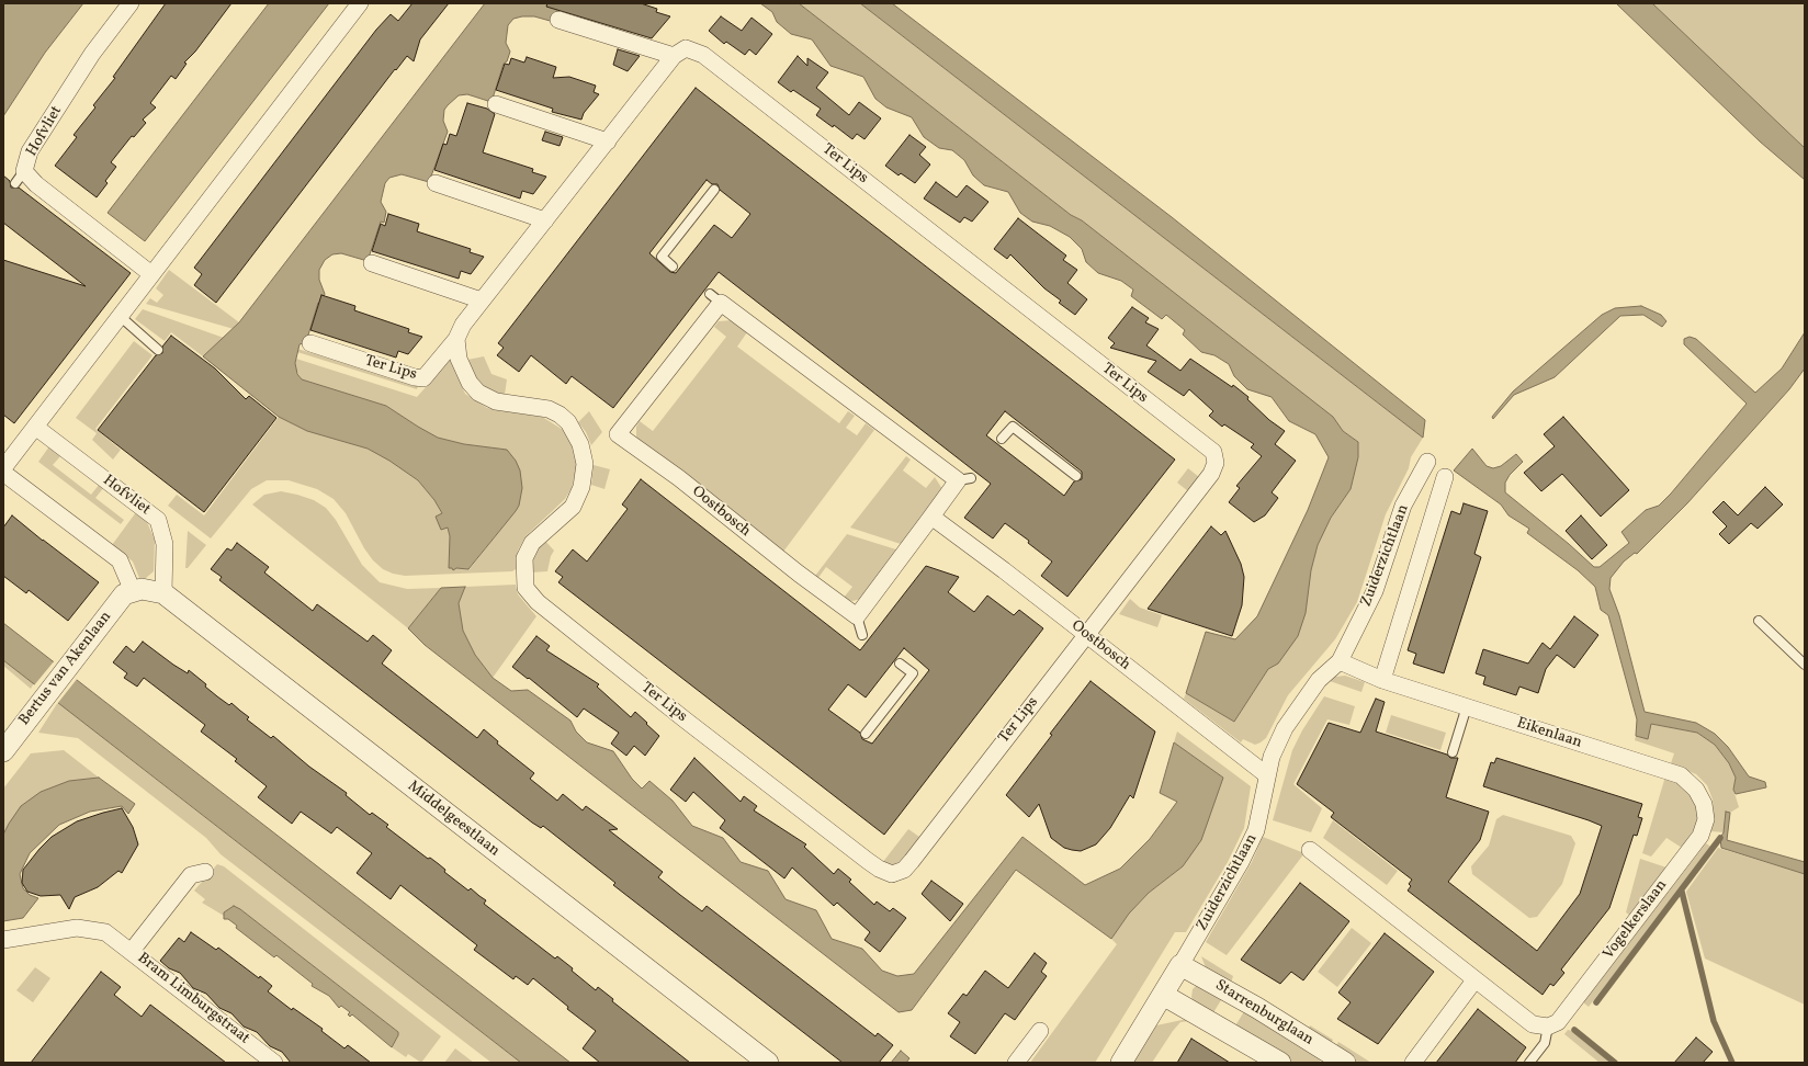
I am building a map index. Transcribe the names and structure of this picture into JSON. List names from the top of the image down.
{
  "streets": {
    "street": [
      "Hofvliet",
      "Ter Lips",
      "Oostbosch",
      "Zuiderzichtlaan",
      "Bertus van Akenlaan",
      "Eikenlaan",
      "Middelgeestlaan",
      "Vogelkerslaan",
      "Bram Limburgstraat",
      "Starrenburglaan"
    ]
  },
  "crossings": [
    ["Hofvliet", "Middelgeestlaan"],
    ["Ter Lips", "Oostbosch"],
    ["Oostbosch", "Zuiderzichtlaan"],
    ["Zuiderzichtlaan", "Eikenlaan"],
    ["Zuiderzichtlaan", "Starrenburglaan"],
    ["Eikenlaan", "Vogelkerslaan"]
  ]
}
